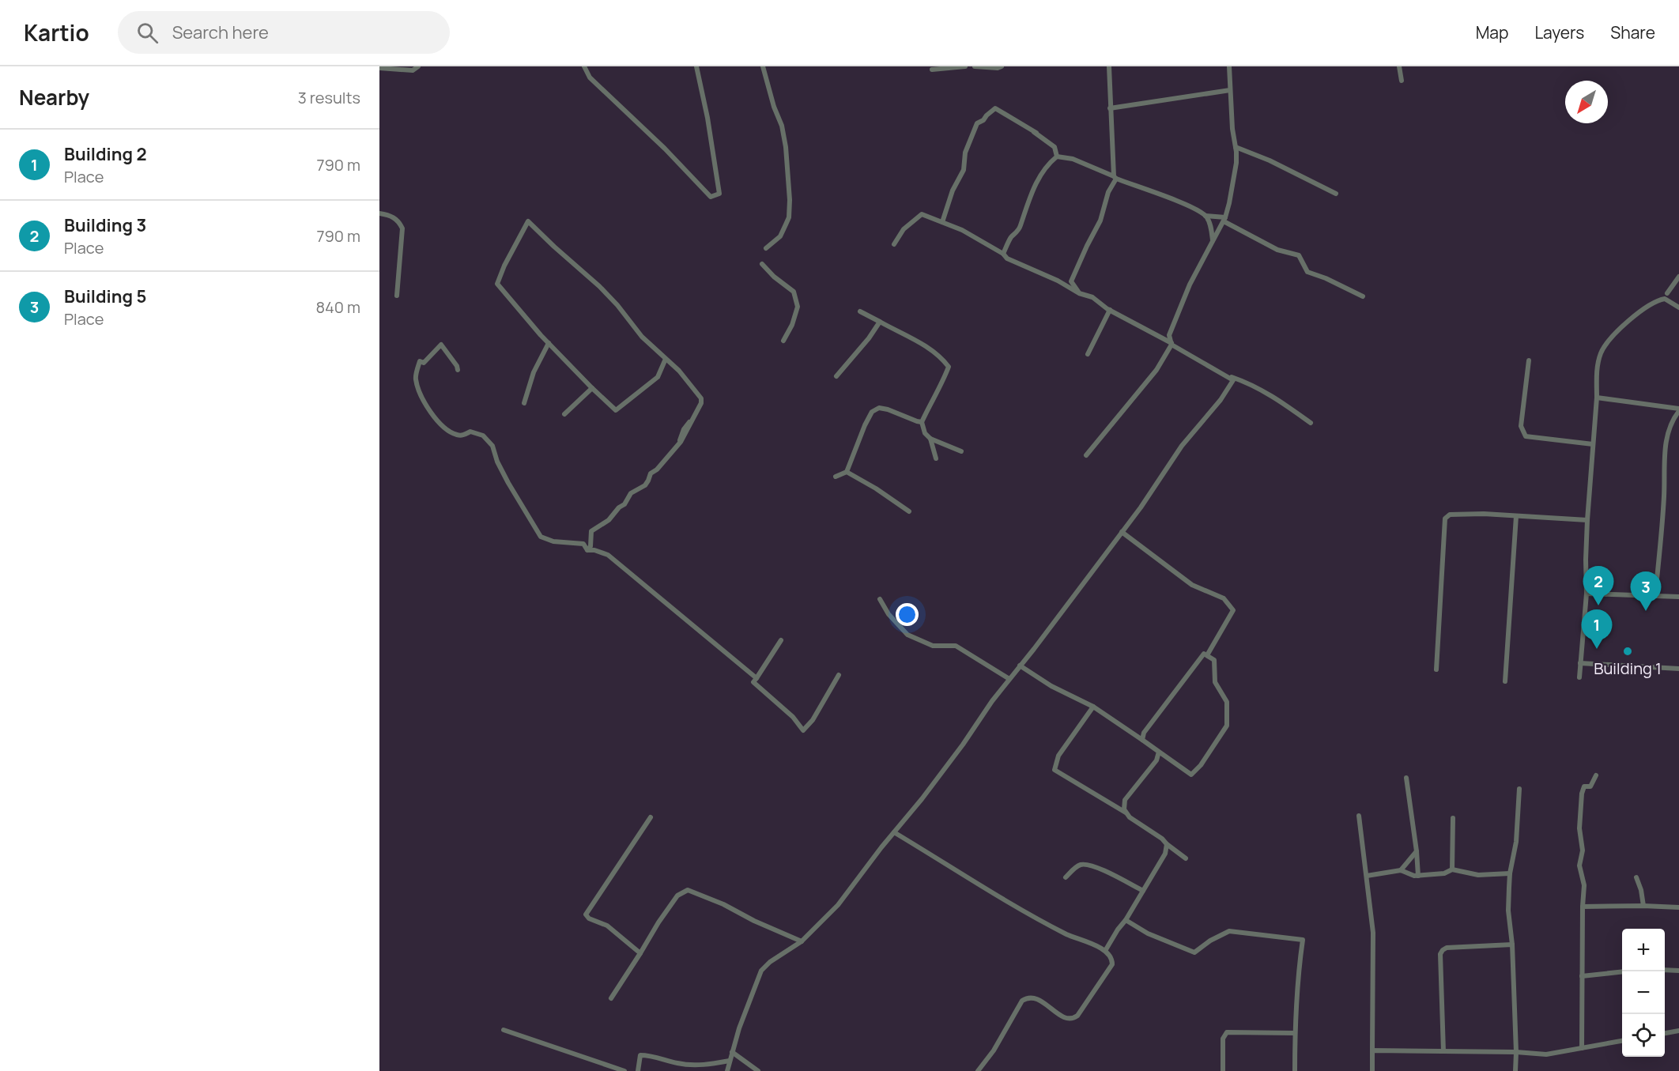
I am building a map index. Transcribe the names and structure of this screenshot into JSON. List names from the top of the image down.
{
  "places": ["Building 1"],
  "north": "bottom left",
  "page": {
    "header": "Kartio",
    "search": "Search here",
    "nav": ["Map", "Layers", "Share"],
    "heading": ["Nearby", "3 results"],
    "list": [
      {
        "mark": "1",
        "name": "Building 2",
        "note": "Place",
        "value": "790 m"
      },
      {
        "mark": "2",
        "name": "Building 3",
        "note": "Place",
        "value": "790 m"
      },
      {
        "mark": "3",
        "name": "Building 5",
        "note": "Place",
        "value": "840 m"
      }
    ],
    "pins": ["2", "3", "1"],
    "map_buttons": ["+", "−"]
  }
}
